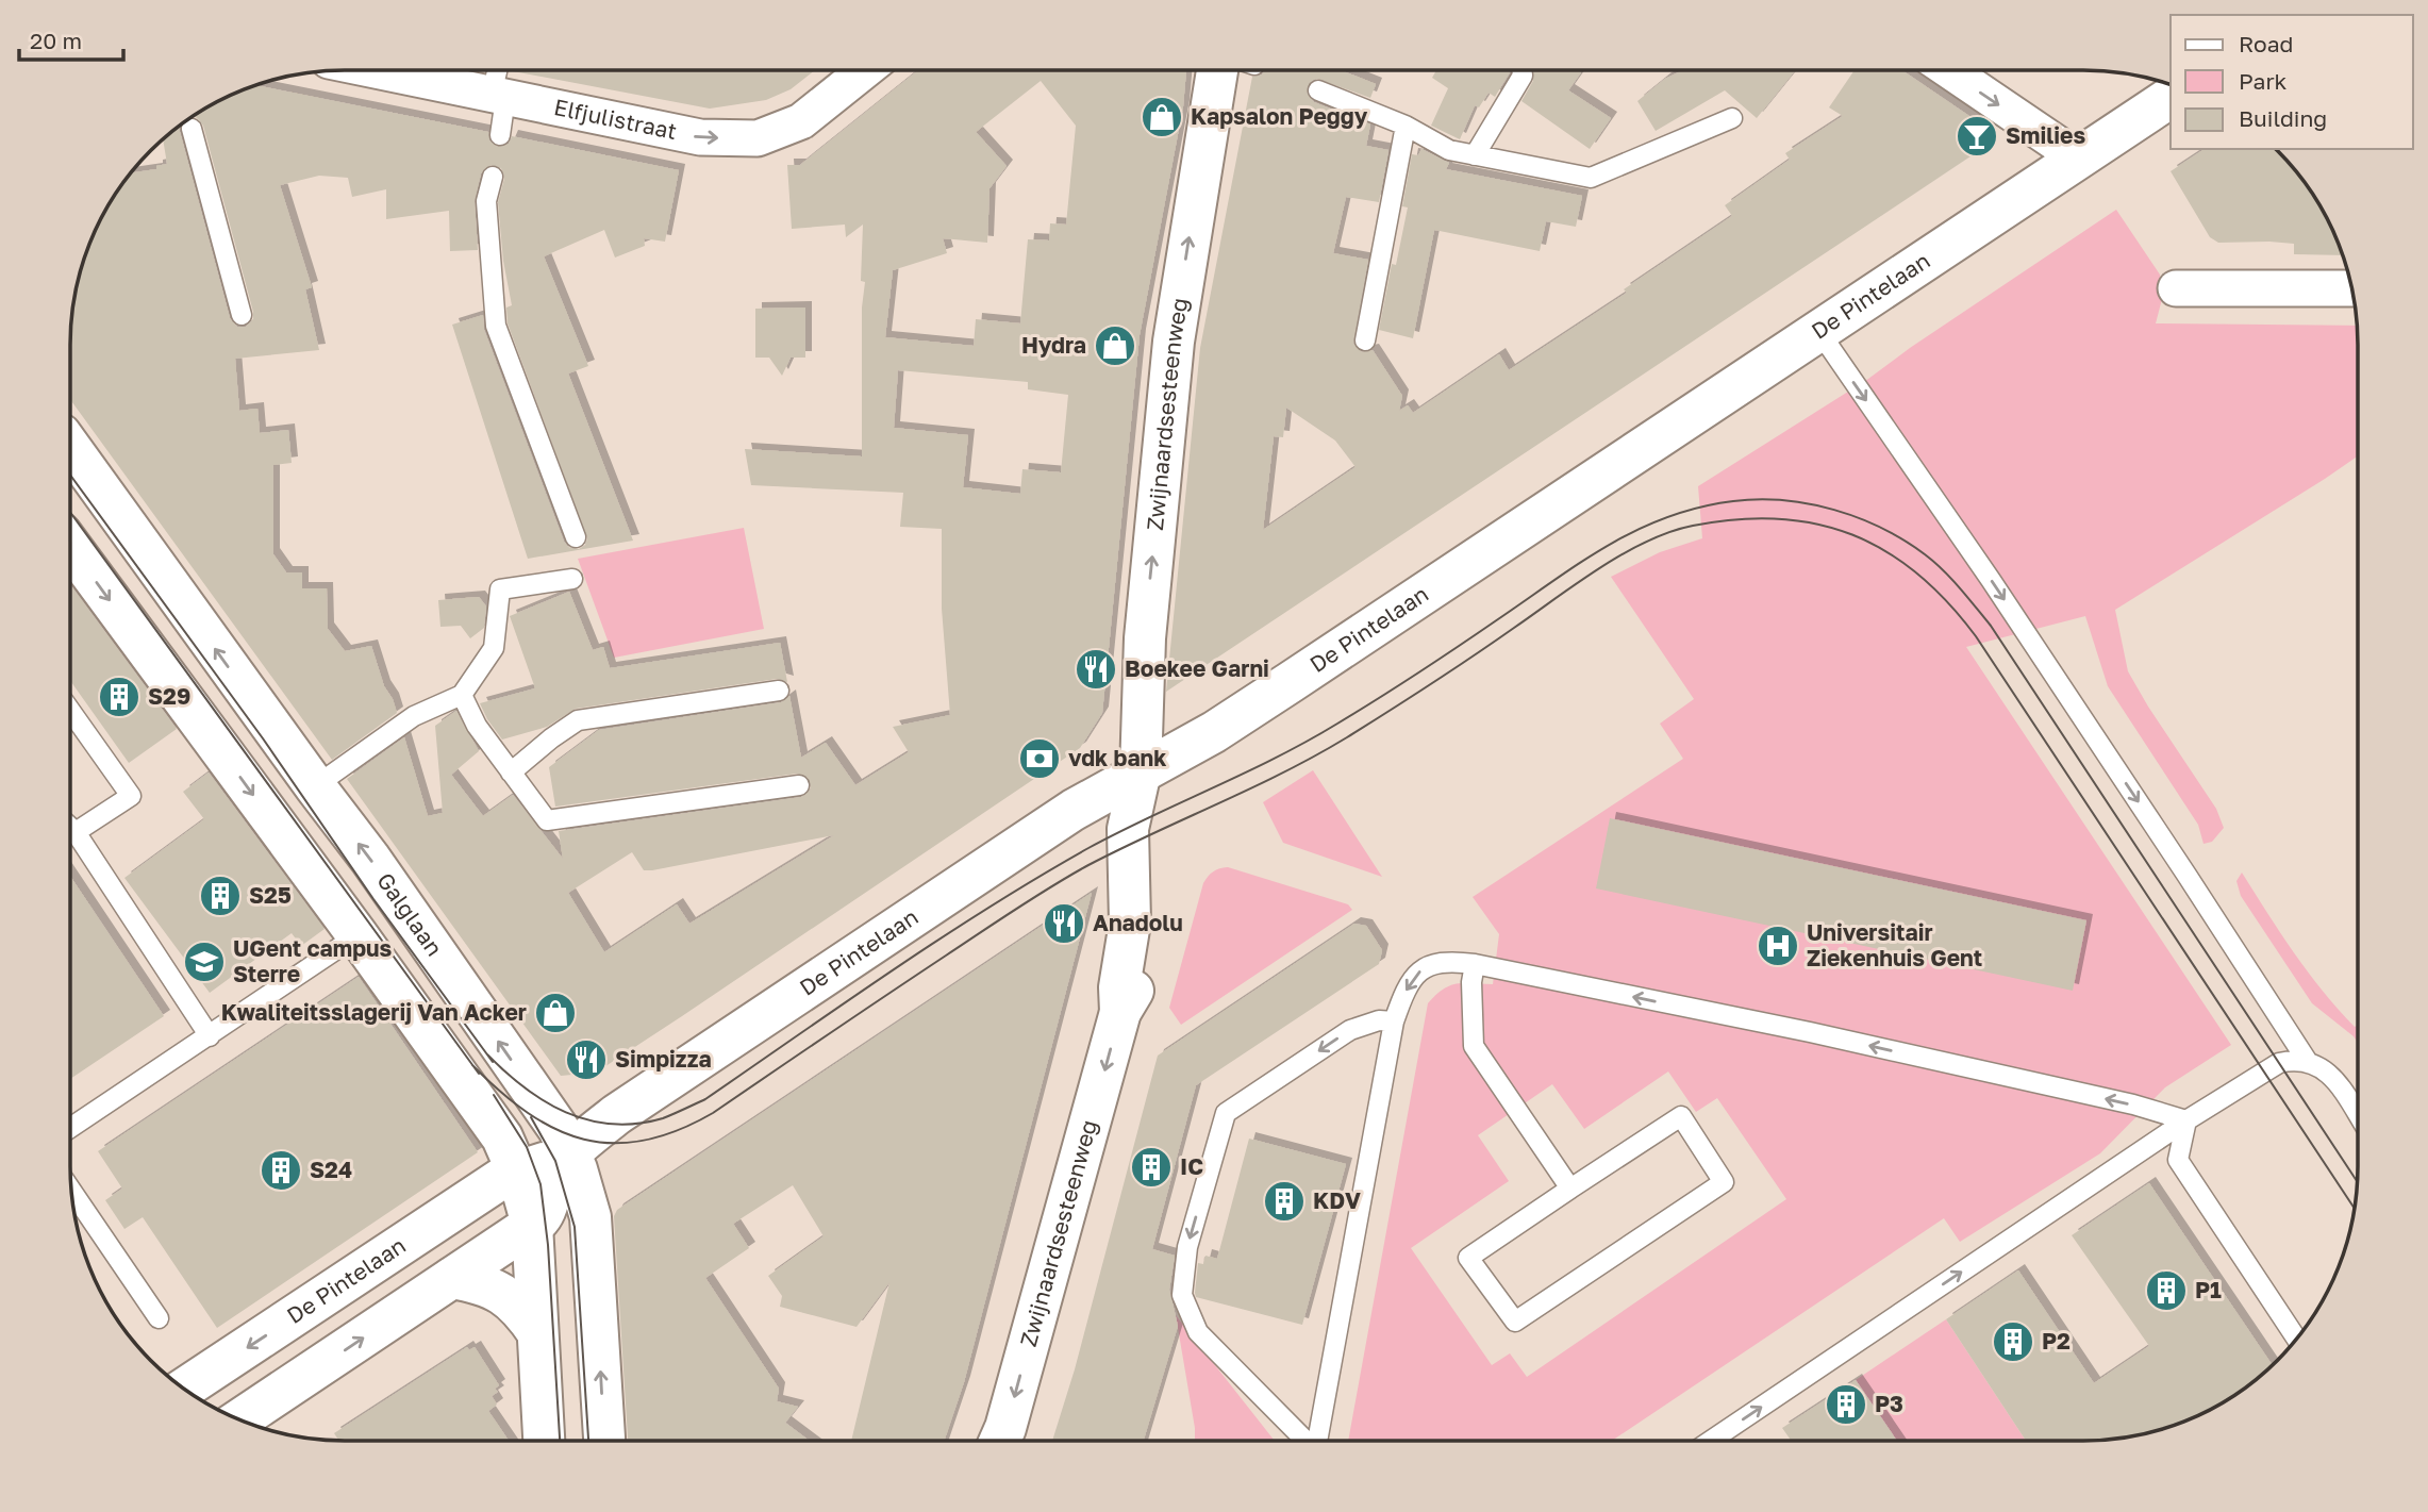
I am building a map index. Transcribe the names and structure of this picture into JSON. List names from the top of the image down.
{
  "streets": {
    "street": [
      "Elfjulistraat",
      "De Pintelaan",
      "Zwijnaardsesteenweg",
      "Galglaan"
    ]
  },
  "crossings": [
    ["De Pintelaan", "Zwijnaardsesteenweg"],
    ["De Pintelaan", "Galglaan"]
  ],
  "one_way": ["Elfjulistraat"],
  "places": {
    "shop": ["Kapsalon Peggy", "Hydra", "Kwaliteitsslagerij Van Acker"],
    "bar": ["Smilies"],
    "restaurant": ["Boekee Garni", "Anadolu", "Simpizza"],
    "building": [
      "S29",
      "S25",
      "IC",
      "S24",
      "KDV",
      "P1",
      "P2",
      "P3"
    ],
    "bank": ["vdk bank"],
    "hospital": ["Universitair Ziekenhuis Gent"],
    "school or university": ["UGent campus Sterre"]
  },
  "legend": ["Road", "Park", "Building"],
  "scale_bar": "20 m"
}
